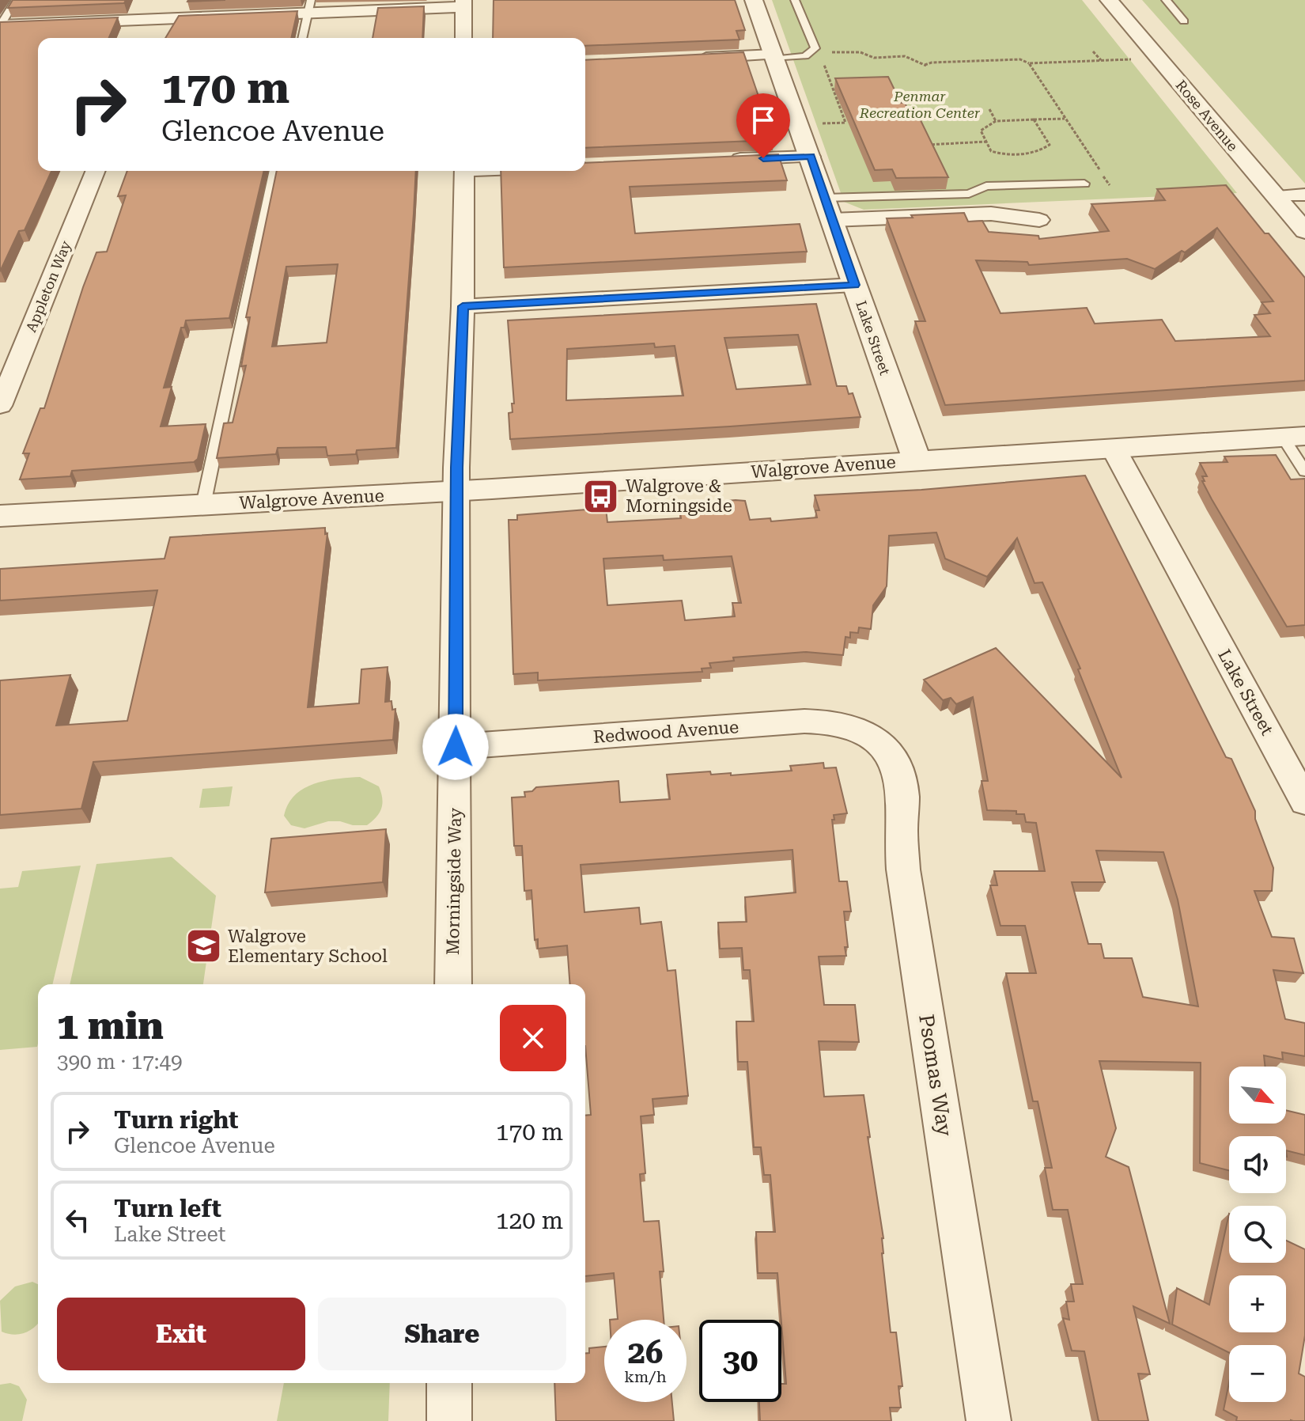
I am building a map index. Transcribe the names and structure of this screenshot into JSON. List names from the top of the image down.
{
  "streets": {
    "street": [
      "Rose Avenue",
      "Appleton Way",
      "Lake Street",
      "Walgrove Avenue",
      "Redwood Avenue",
      "Morningside Way",
      "Psomas Way"
    ]
  },
  "crossings": [
    ["Lake Street", "Walgrove Avenue"],
    ["Walgrove Avenue", "Morningside Way"],
    ["Redwood Avenue", "Morningside Way"],
    ["Redwood Avenue", "Psomas Way"]
  ],
  "parks": ["Penmar Recreation Center"],
  "places": {
    "bus stop": ["Walgrove & Morningside"],
    "school or university": ["Walgrove Elementary School"]
  },
  "north": "bottom right",
  "page": {
    "turn": ["170 m", "Glencoe Avenue"],
    "heading": ["1 min", "390 m · 17:49"],
    "map_buttons": ["+", "−"],
    "list": [
      {
        "name": "Turn right",
        "note": "Glencoe Avenue",
        "value": "170 m"
      },
      {
        "name": "Turn left",
        "note": "Lake Street",
        "value": "120 m"
      }
    ],
    "buttons": ["Exit", "Share"],
    "speed": "26 km/h",
    "limit": "30"
  }
}
